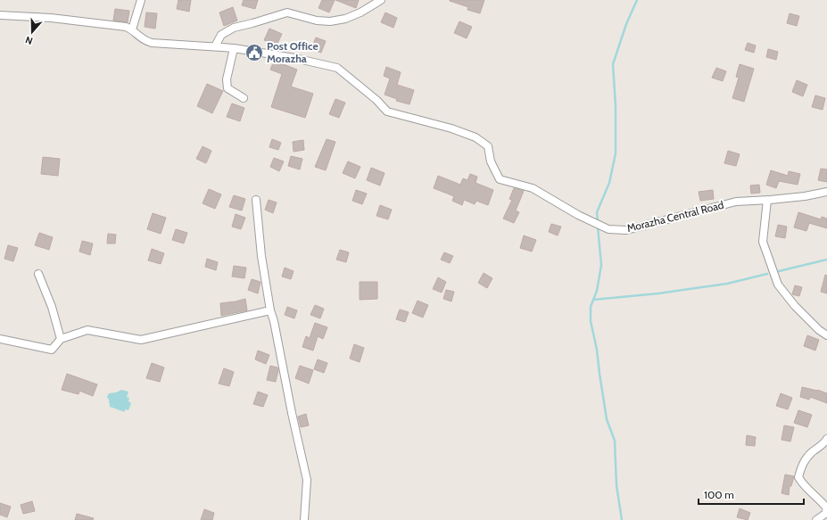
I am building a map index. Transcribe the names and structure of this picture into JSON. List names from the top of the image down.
{
  "streets": {
    "street": ["Morazha Central Road"]
  },
  "places": {
    "public building": ["Post Office Morazha"]
  },
  "scale_bar": "100 m",
  "north": "bottom"
}
